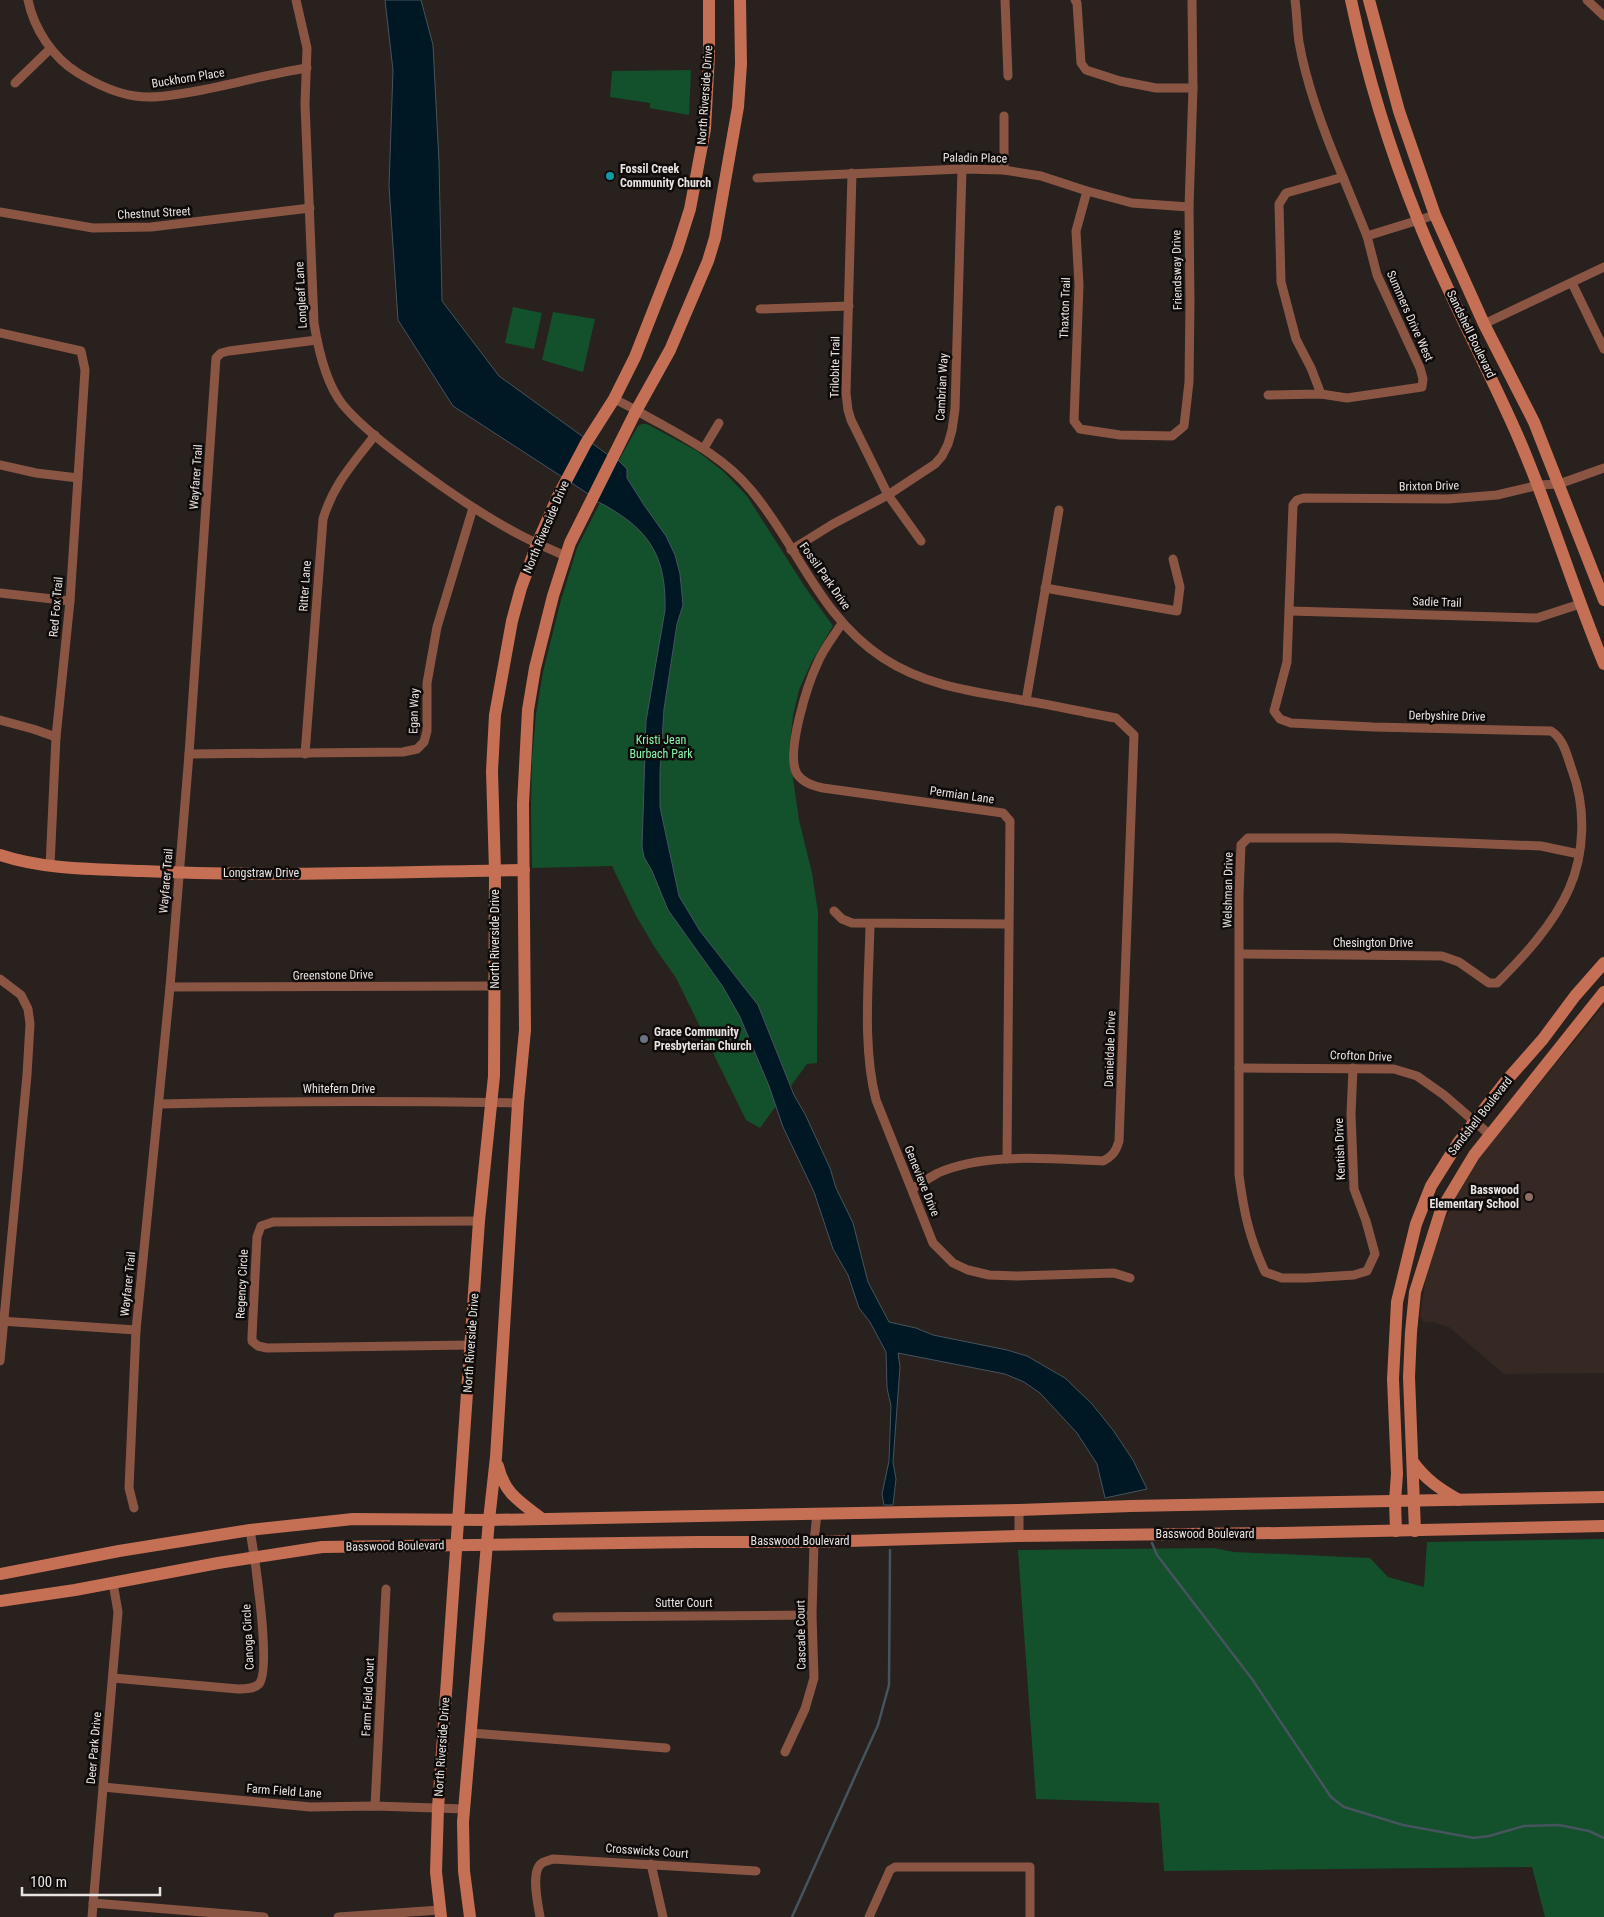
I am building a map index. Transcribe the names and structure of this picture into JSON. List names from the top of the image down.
{
  "streets": {
    "main road": [
      "North Riverside Drive",
      "Sandshell Boulevard",
      "Longstraw Drive",
      "Basswood Boulevard"
    ],
    "street": [
      "Buckhorn Place",
      "Paladin Place",
      "Chestnut Street",
      "Friendsway Drive",
      "Longleaf Lane",
      "Thaxton Trail",
      "Summers Drive West",
      "Trilobite Trail",
      "Cambrian Way",
      "Wayfarer Trail",
      "Brixton Drive",
      "Fossil Park Drive",
      "Ritter Lane",
      "Sadie Trail",
      "Red Fox Trail",
      "Egan Way",
      "Derbyshire Drive",
      "Permian Lane",
      "Welshman Drive",
      "Chesington Drive",
      "Greenstone Drive",
      "Danieldale Drive",
      "Crofton Drive",
      "Whitefern Drive",
      "Kentish Drive",
      "Genevieve Drive",
      "Regency Circle",
      "Sutter Court",
      "Cascade Court",
      "Canoga Circle",
      "Farm Field Court",
      "Deer Park Drive",
      "Farm Field Lane",
      "Crosswicks Court"
    ]
  },
  "crossings": [
    ["Buckhorn Place", "Longleaf Lane"],
    ["North Riverside Drive", "Longleaf Lane"],
    ["North Riverside Drive", "Fossil Park Drive"],
    ["North Riverside Drive", "Longstraw Drive"],
    ["North Riverside Drive", "Greenstone Drive"],
    ["North Riverside Drive", "Whitefern Drive"],
    ["North Riverside Drive", "Regency Circle"],
    ["North Riverside Drive", "Basswood Boulevard"],
    ["North Riverside Drive", "Farm Field Lane"],
    ["Paladin Place", "Friendsway Drive"],
    ["Paladin Place", "Thaxton Trail"],
    ["Paladin Place", "Trilobite Trail"],
    ["Paladin Place", "Cambrian Way"],
    ["Chestnut Street", "Longleaf Lane"],
    ["Friendsway Drive", "Thaxton Trail"],
    ["Longleaf Lane", "Wayfarer Trail"],
    ["Longleaf Lane", "Ritter Lane"],
    ["Longleaf Lane", "Egan Way"],
    ["Sandshell Boulevard", "Brixton Drive"],
    ["Sandshell Boulevard", "Sadie Trail"],
    ["Sandshell Boulevard", "Crofton Drive"],
    ["Sandshell Boulevard", "Basswood Boulevard"],
    ["Trilobite Trail", "Cambrian Way"],
    ["Cambrian Way", "Fossil Park Drive"],
    ["Wayfarer Trail", "Egan Way"],
    ["Wayfarer Trail", "Longstraw Drive"],
    ["Wayfarer Trail", "Greenstone Drive"],
    ["Wayfarer Trail", "Whitefern Drive"],
    ["Brixton Drive", "Derbyshire Drive"],
    ["Fossil Park Drive", "Permian Lane"],
    ["Fossil Park Drive", "Danieldale Drive"],
    ["Ritter Lane", "Egan Way"],
    ["Sadie Trail", "Derbyshire Drive"],
    ["Red Fox Trail", "Longstraw Drive"],
    ["Derbyshire Drive", "Welshman Drive"],
    ["Derbyshire Drive", "Chesington Drive"],
    ["Permian Lane", "Danieldale Drive"],
    ["Welshman Drive", "Chesington Drive"],
    ["Welshman Drive", "Crofton Drive"],
    ["Welshman Drive", "Kentish Drive"],
    ["Danieldale Drive", "Genevieve Drive"],
    ["Crofton Drive", "Kentish Drive"],
    ["Basswood Boulevard", "Cascade Court"],
    ["Basswood Boulevard", "Canoga Circle"],
    ["Basswood Boulevard", "Deer Park Drive"],
    ["Sutter Court", "Cascade Court"],
    ["Canoga Circle", "Deer Park Drive"],
    ["Farm Field Court", "Farm Field Lane"],
    ["Deer Park Drive", "Farm Field Lane"]
  ],
  "parks": ["Kristi Jean Burbach Park"],
  "places": ["Fossil Creek Community Church", "Grace Community Presbyterian Church", "Basswood Elementary School"],
  "scale_bar": "100 m"
}
